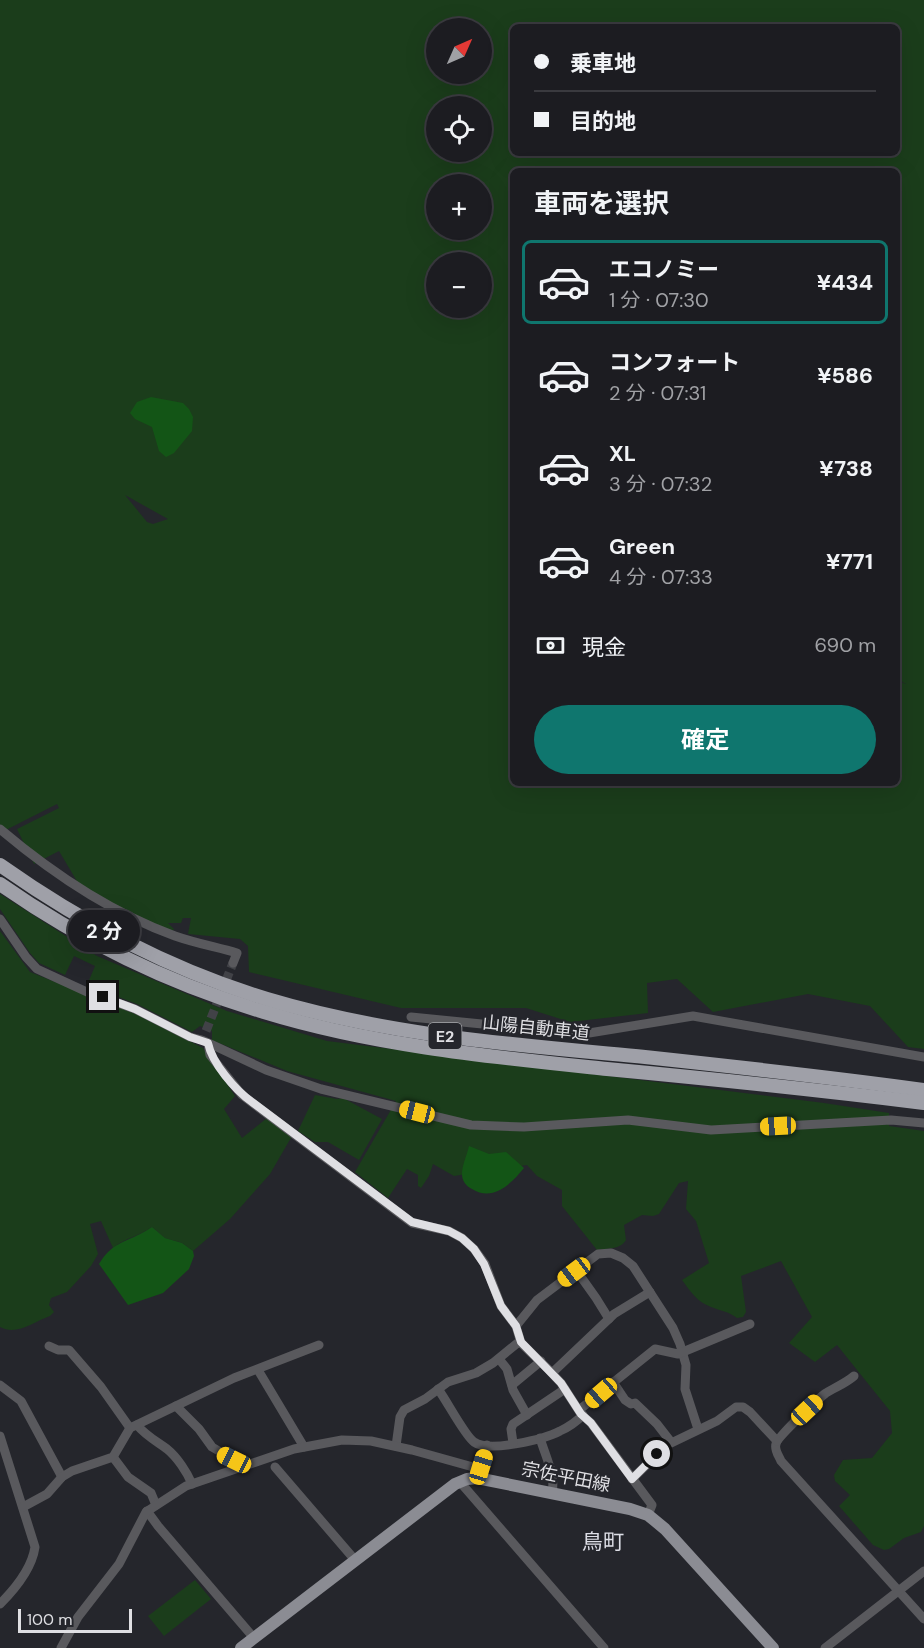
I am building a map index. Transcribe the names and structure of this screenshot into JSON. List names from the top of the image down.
{
  "streets": {
    "highway": ["山陽自動車道", "E2"],
    "main road": ["宗佐平田線"]
  },
  "districts": ["鳥町"],
  "scale_bar": "100 m",
  "north": "top right",
  "page": {
    "map_buttons": ["+", "−"],
    "banner": ["乗車地", "目的地"],
    "heading": "車両を選択",
    "list": [
      {
        "name": "エコノミー",
        "note": "1 分 · 07:30",
        "value": "¥434"
      },
      {
        "name": "コンフォート",
        "note": "2 分 · 07:31",
        "value": "¥586"
      },
      {
        "name": "XL",
        "note": "3 分 · 07:32",
        "value": "¥738"
      },
      {
        "name": "Green",
        "note": "4 分 · 07:33",
        "value": "¥771"
      }
    ],
    "pay": ["現金", "690 m"],
    "buttons": "確定",
    "bubble": "2 分",
    "scale": "100 m"
  }
}
